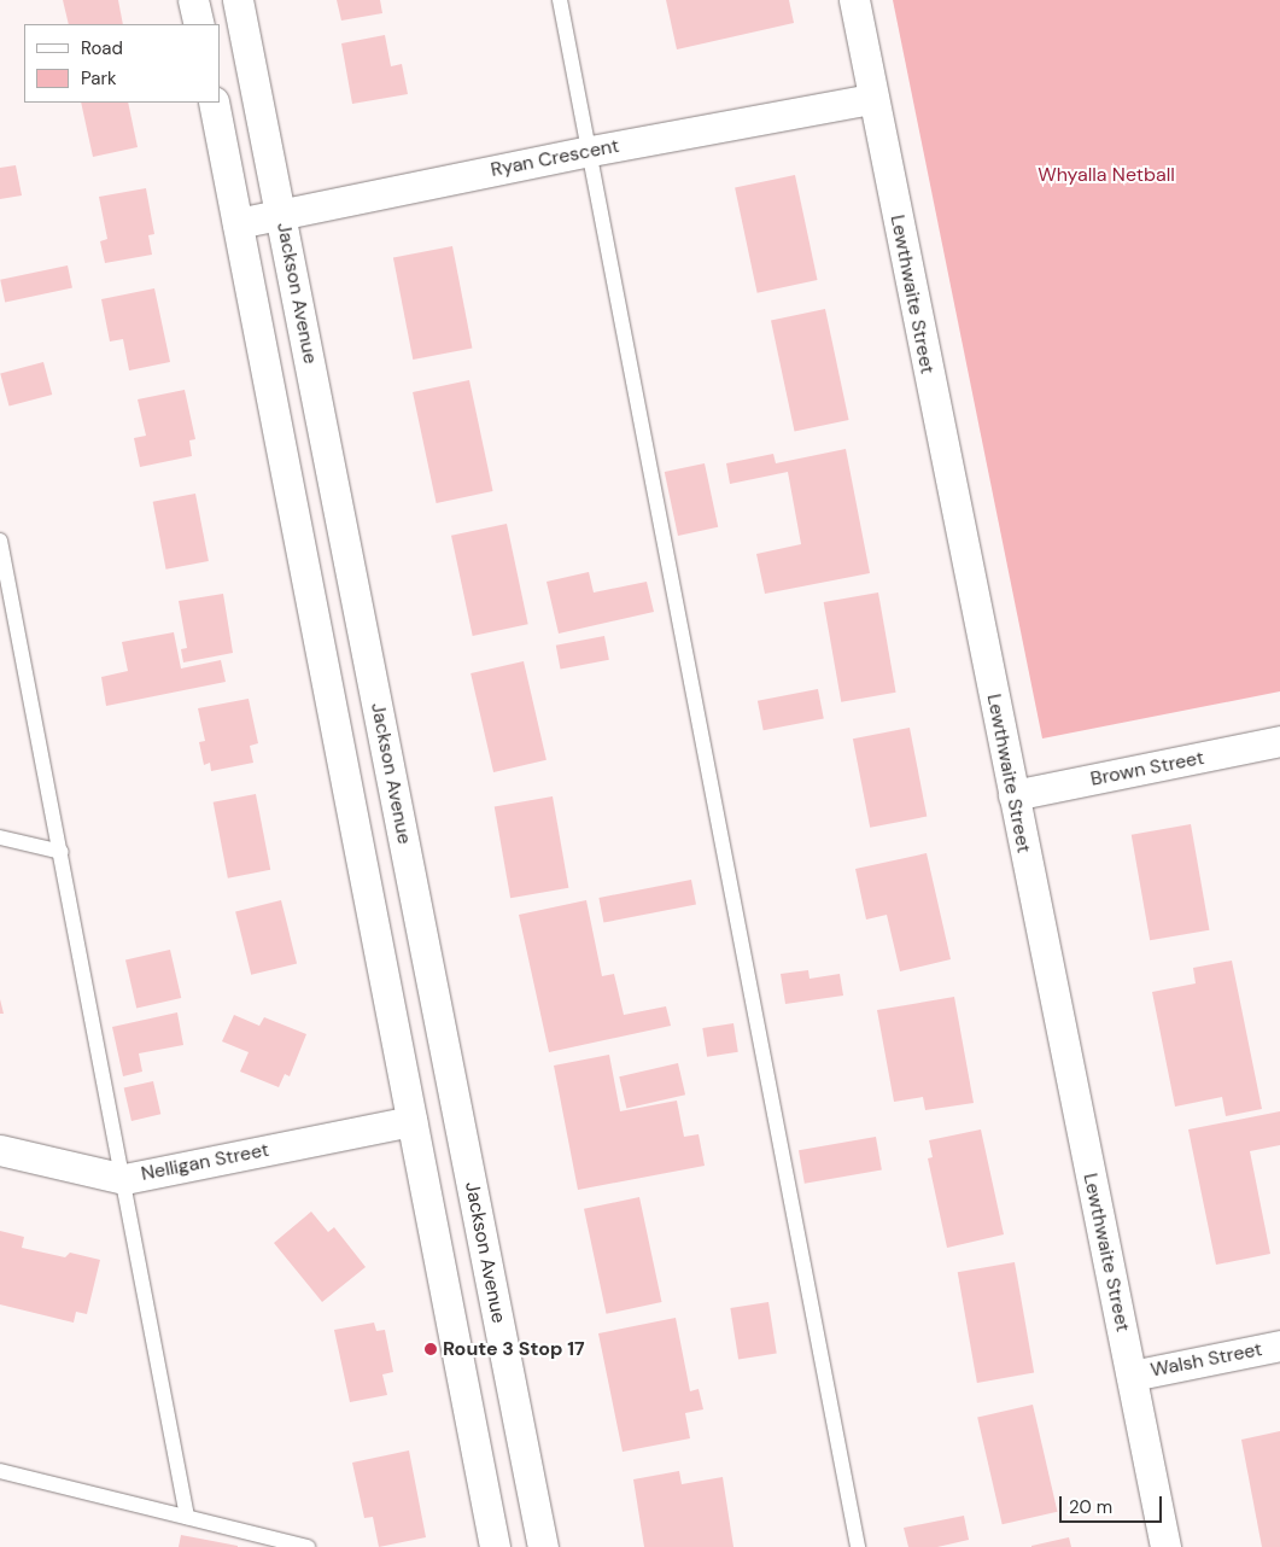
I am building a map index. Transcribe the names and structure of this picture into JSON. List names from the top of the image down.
{
  "streets": {
    "street": [
      "Ryan Crescent",
      "Jackson Avenue",
      "Lewthwaite Street",
      "Brown Street",
      "Nelligan Street",
      "Walsh Street"
    ]
  },
  "crossings": [
    ["Ryan Crescent", "Jackson Avenue"],
    ["Ryan Crescent", "Lewthwaite Street"],
    ["Lewthwaite Street", "Brown Street"],
    ["Lewthwaite Street", "Walsh Street"]
  ],
  "parks": ["Whyalla Netball"],
  "places": ["Route 3 Stop 17"],
  "legend": ["Road", "Park"],
  "scale_bar": "20 m"
}
